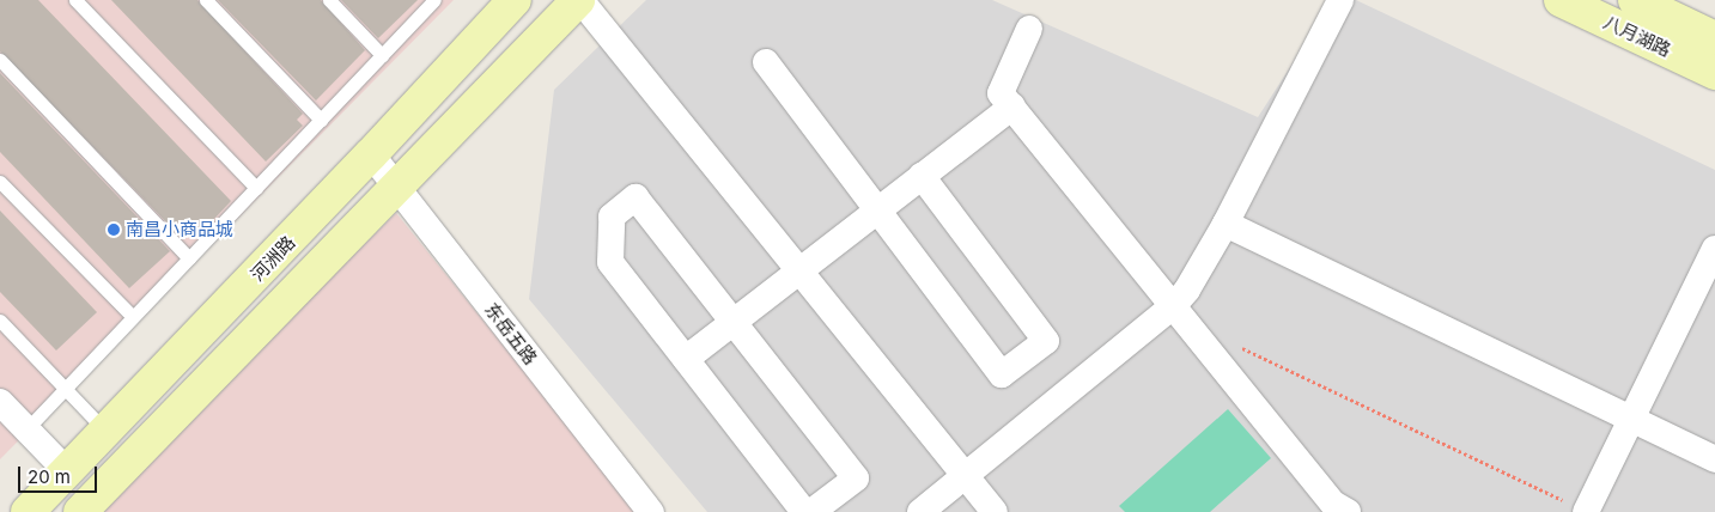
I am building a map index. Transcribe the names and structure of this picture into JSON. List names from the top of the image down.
{
  "streets": {
    "main road": ["八月湖路", "河洲路"],
    "street": ["东岳五路"]
  },
  "crossings": [
    ["河洲路", "东岳五路"]
  ],
  "places": ["南昌小商品城"],
  "scale_bar": "20 m"
}
